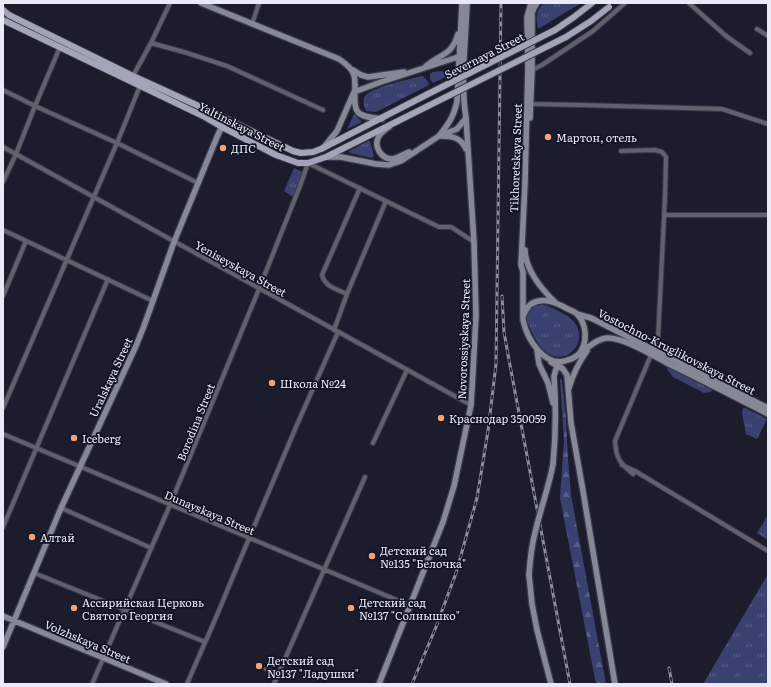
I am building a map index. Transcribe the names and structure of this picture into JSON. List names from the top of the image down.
{
  "streets": {
    "main road": [
      "Severnaya Street",
      "Yaltinskaya Street",
      "Tikhoretskaya Street",
      "Novorossiyskaya Street",
      "Vostochno-Kruglikovskaya Street",
      "Uralskaya Street",
      "Volzhskaya Street"
    ],
    "street": ["Yeniseyskaya Street", "Borodina Street", "Dunayskaya Street"]
  },
  "crossings": [
    ["Severnaya Street", "Yaltinskaya Street"],
    ["Severnaya Street", "Novorossiyskaya Street"],
    ["Severnaya Street", "Borodina Street"],
    ["Yaltinskaya Street", "Novorossiyskaya Street"],
    ["Yaltinskaya Street", "Uralskaya Street"],
    ["Yaltinskaya Street", "Borodina Street"],
    ["Tikhoretskaya Street", "Vostochno-Kruglikovskaya Street"],
    ["Yeniseyskaya Street", "Novorossiyskaya Street"],
    ["Yeniseyskaya Street", "Uralskaya Street"],
    ["Yeniseyskaya Street", "Borodina Street"],
    ["Novorossiyskaya Street", "Dunayskaya Street"],
    ["Uralskaya Street", "Dunayskaya Street"],
    ["Uralskaya Street", "Volzhskaya Street"],
    ["Borodina Street", "Dunayskaya Street"],
    ["Borodina Street", "Volzhskaya Street"]
  ],
  "places": [
    "Мартон, отель",
    "ДПС",
    "Школа №24",
    "Краснодар 350059",
    "Iceberg",
    "Алтай",
    "Детский сад №135 \"Белочка\"",
    "Ассирийская Церковь Святого Георгия",
    "Детский сад №137 \"Солнышко\"",
    "Детский сад №137 \"Ладушки\""
  ]
}
